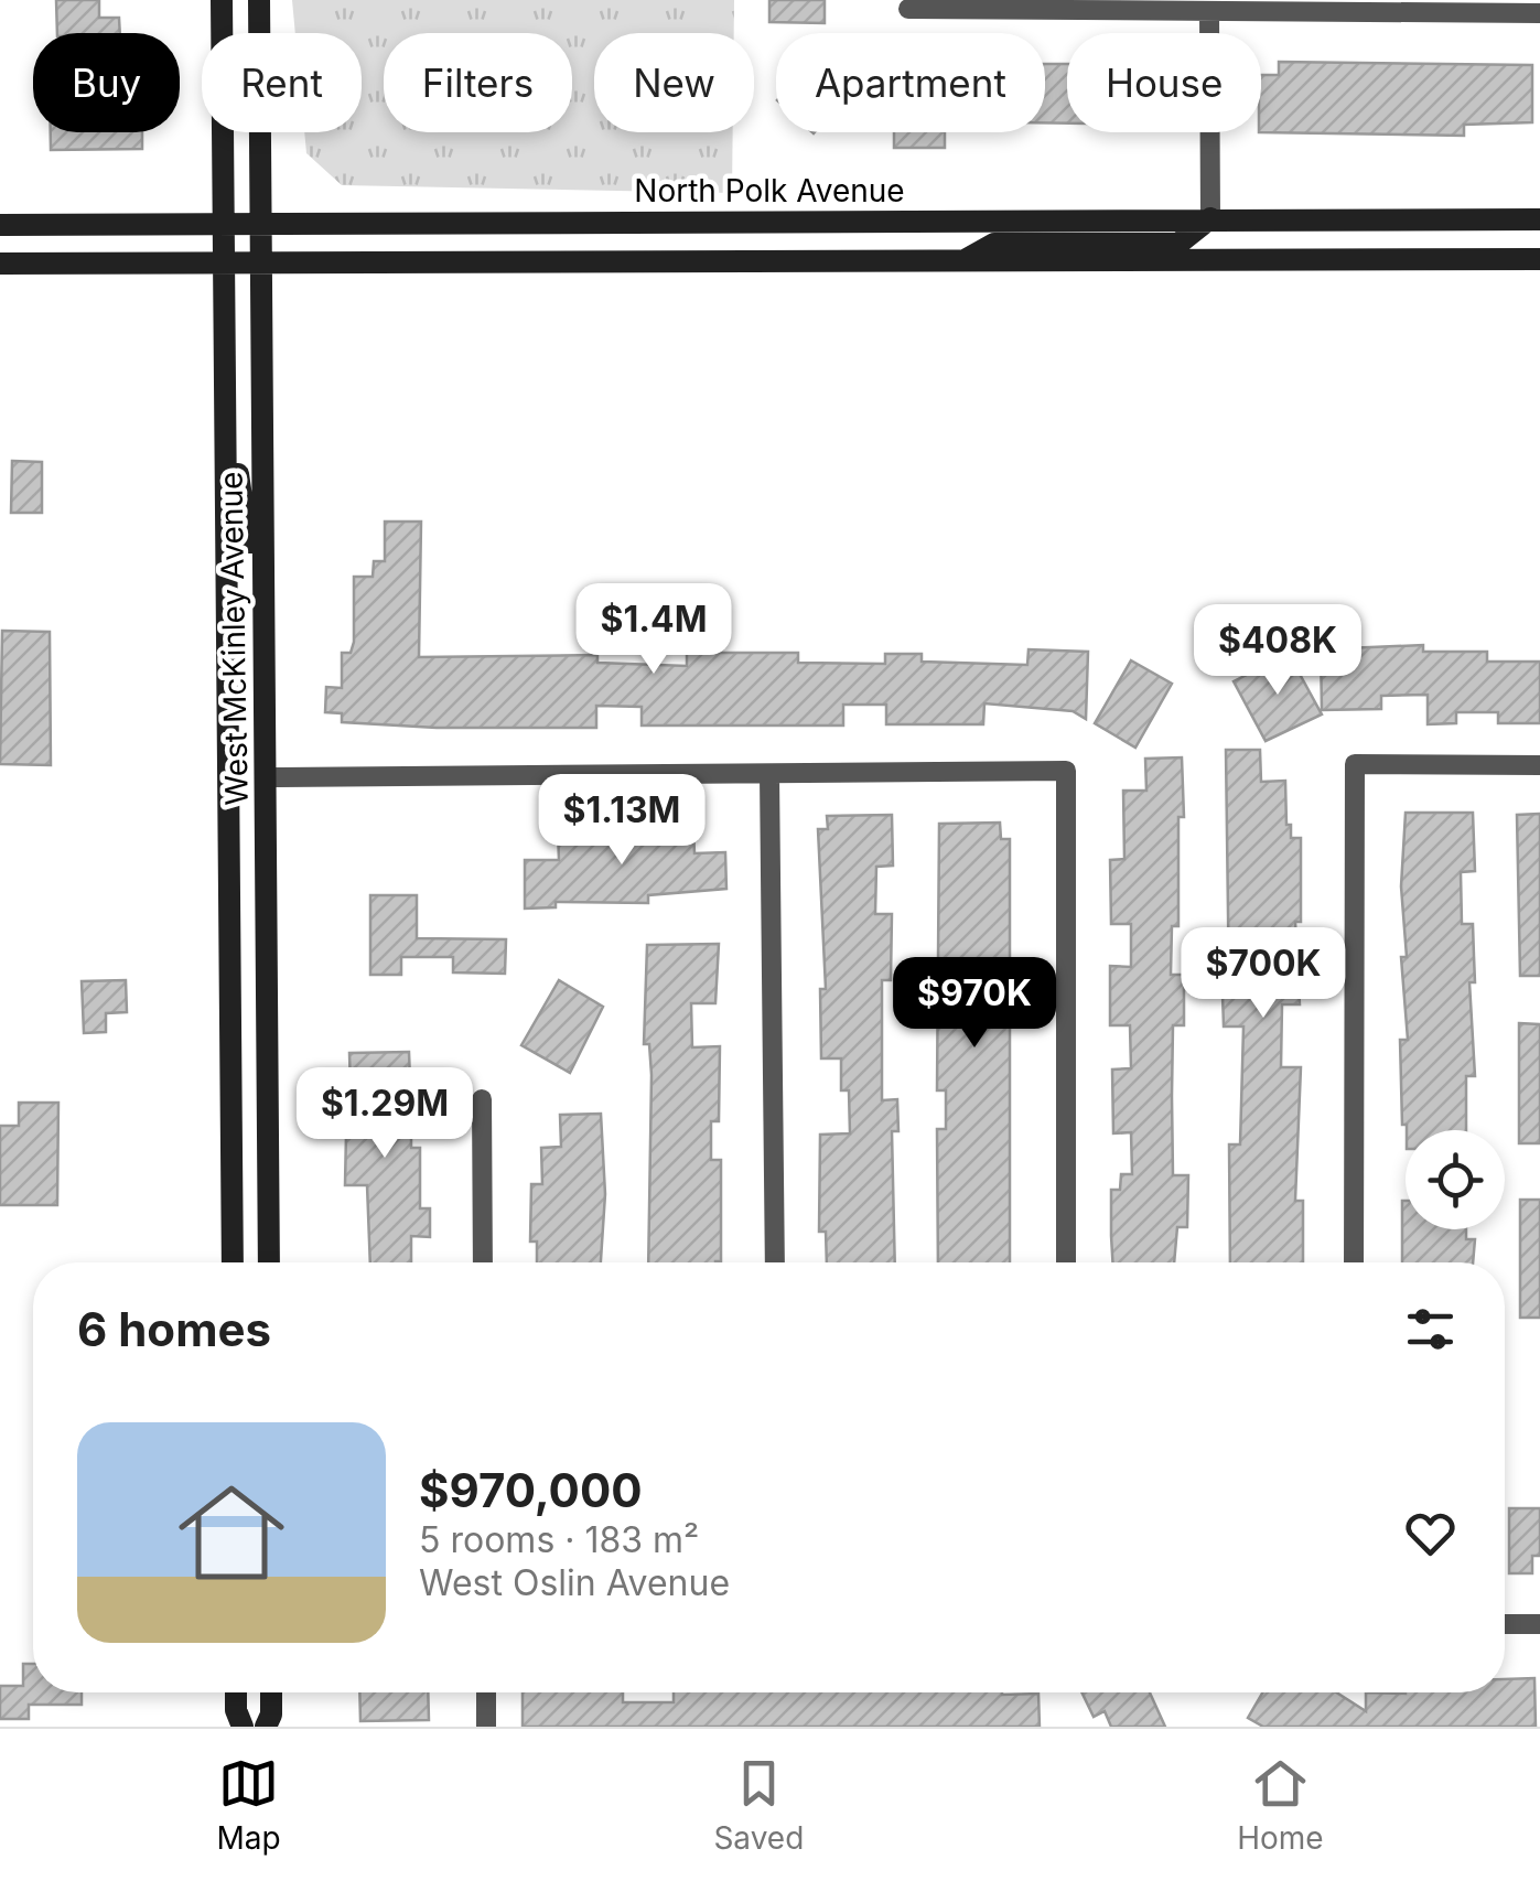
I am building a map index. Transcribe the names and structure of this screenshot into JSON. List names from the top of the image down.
{
  "streets": {
    "main road": ["North Polk Avenue", "West McKinley Avenue"]
  },
  "crossings": [
    ["North Polk Avenue", "West McKinley Avenue"]
  ],
  "page": {
    "chip": [
      "Buy",
      "Rent",
      "Filters",
      "New",
      "Apartment",
      "House"
    ],
    "price": [
      "$1.4M",
      "$408K",
      "$1.13M",
      "$700K",
      "$970K",
      "$1.29M"
    ],
    "heading": "6 homes",
    "list": [
      {
        "name": "$970,000",
        "note": "5 rooms · 183 m² · West Oslin Avenue"
      }
    ],
    "tabs": ["Map", "Saved", "Home"]
  }
}
